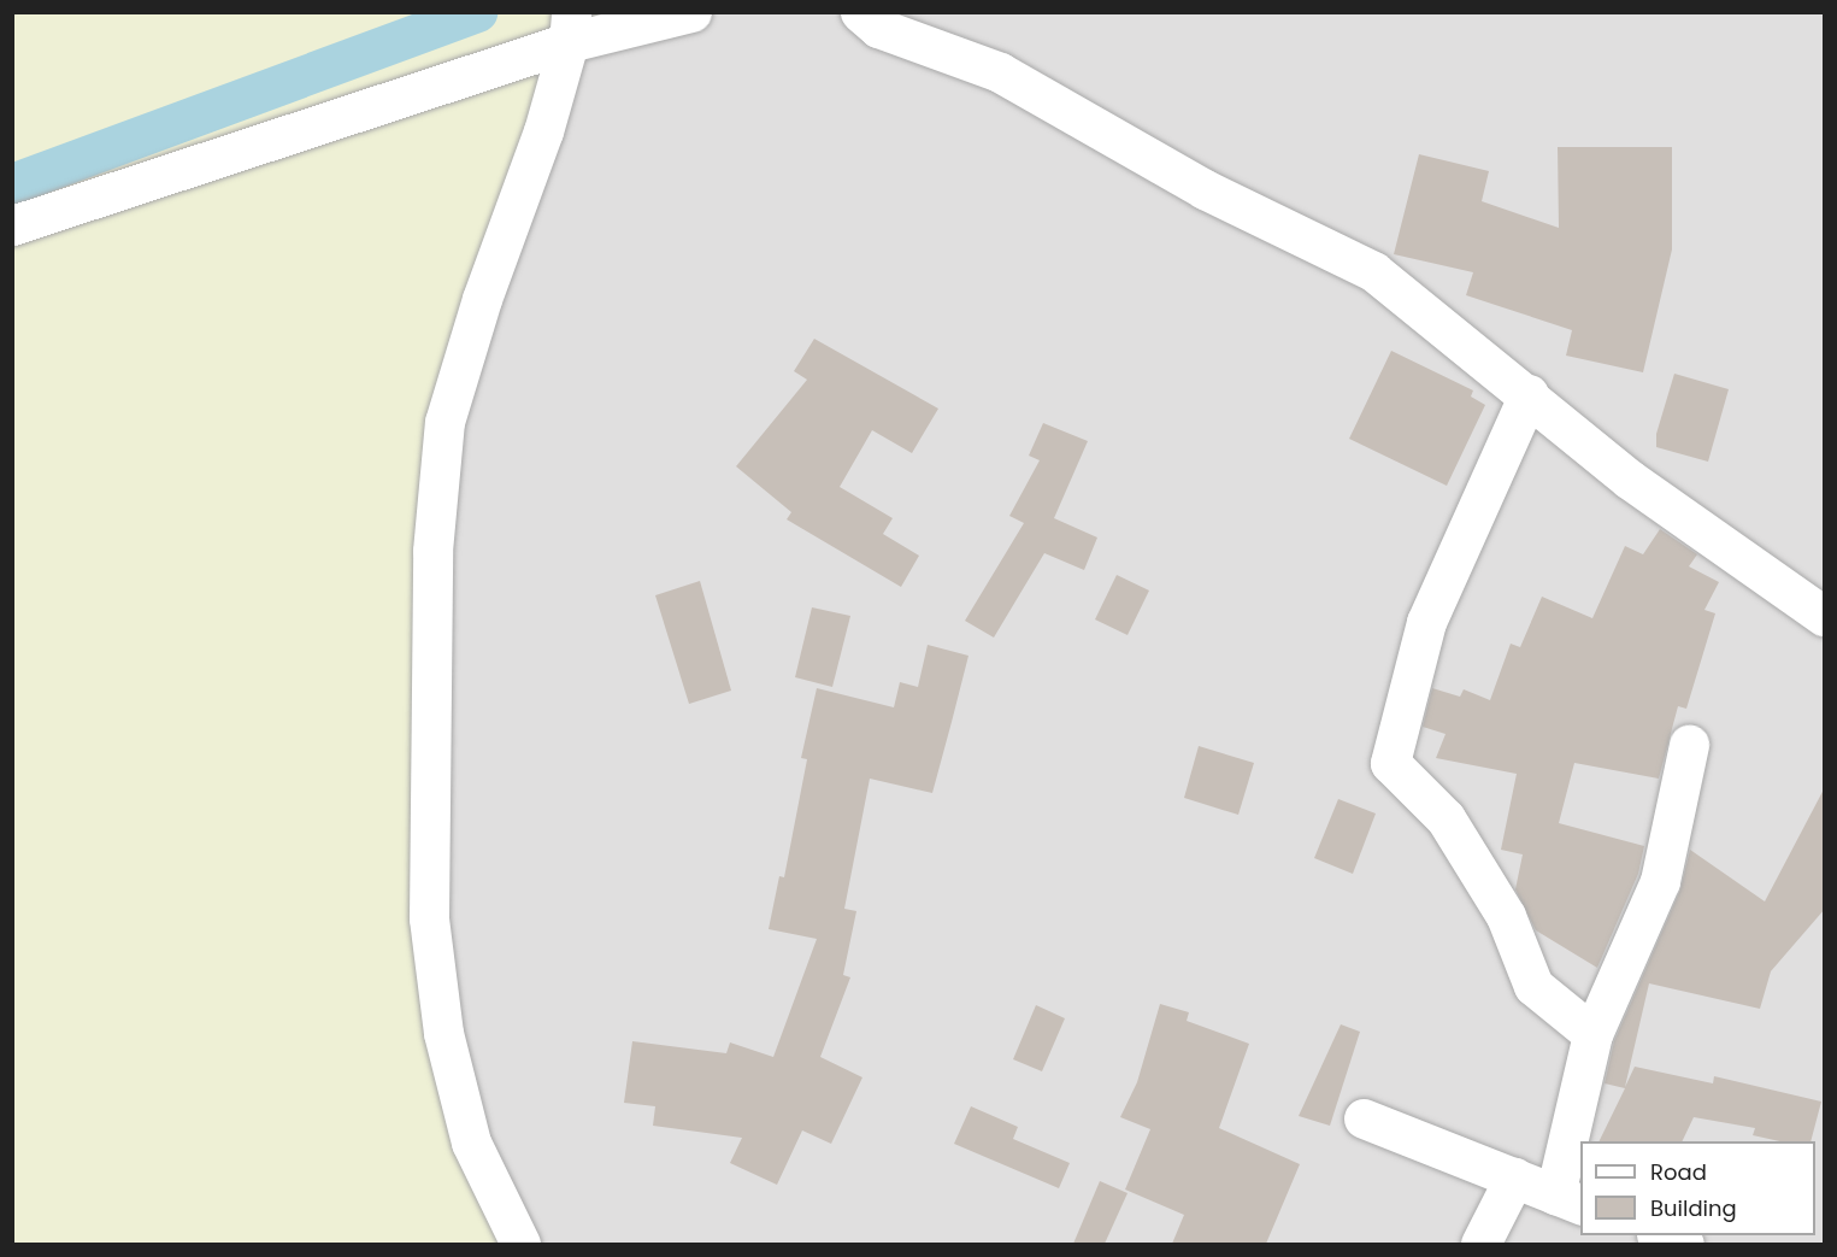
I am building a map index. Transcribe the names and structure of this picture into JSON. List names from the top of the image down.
{
  "legend": ["Road", "Building"]
}
